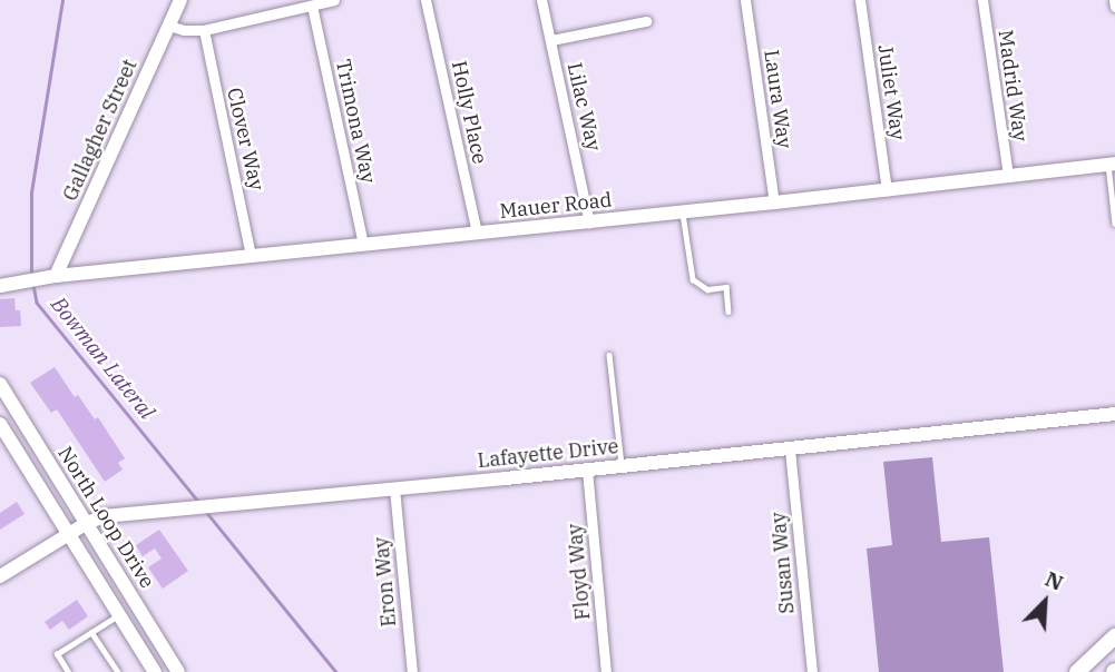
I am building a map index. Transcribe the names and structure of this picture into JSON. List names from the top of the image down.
{
  "streets": {
    "street": [
      "Madrid Way",
      "Juliet Way",
      "Laura Way",
      "Lilac Way",
      "Holly Place",
      "Trimona Way",
      "Gallagher Street",
      "Clover Way",
      "Mauer Road",
      "Lafayette Drive",
      "North Loop Drive",
      "Susan Way",
      "Floyd Way",
      "Eron Way"
    ]
  },
  "crossings": [
    ["Madrid Way", "Mauer Road"],
    ["Juliet Way", "Mauer Road"],
    ["Laura Way", "Mauer Road"],
    ["Lilac Way", "Mauer Road"],
    ["Holly Place", "Mauer Road"],
    ["Trimona Way", "Mauer Road"],
    ["Gallagher Street", "Mauer Road"],
    ["Clover Way", "Mauer Road"],
    ["Lafayette Drive", "North Loop Drive"],
    ["Lafayette Drive", "Susan Way"],
    ["Lafayette Drive", "Floyd Way"],
    ["Lafayette Drive", "Eron Way"]
  ],
  "water": ["Bowman Lateral"],
  "north": "top right"
}
